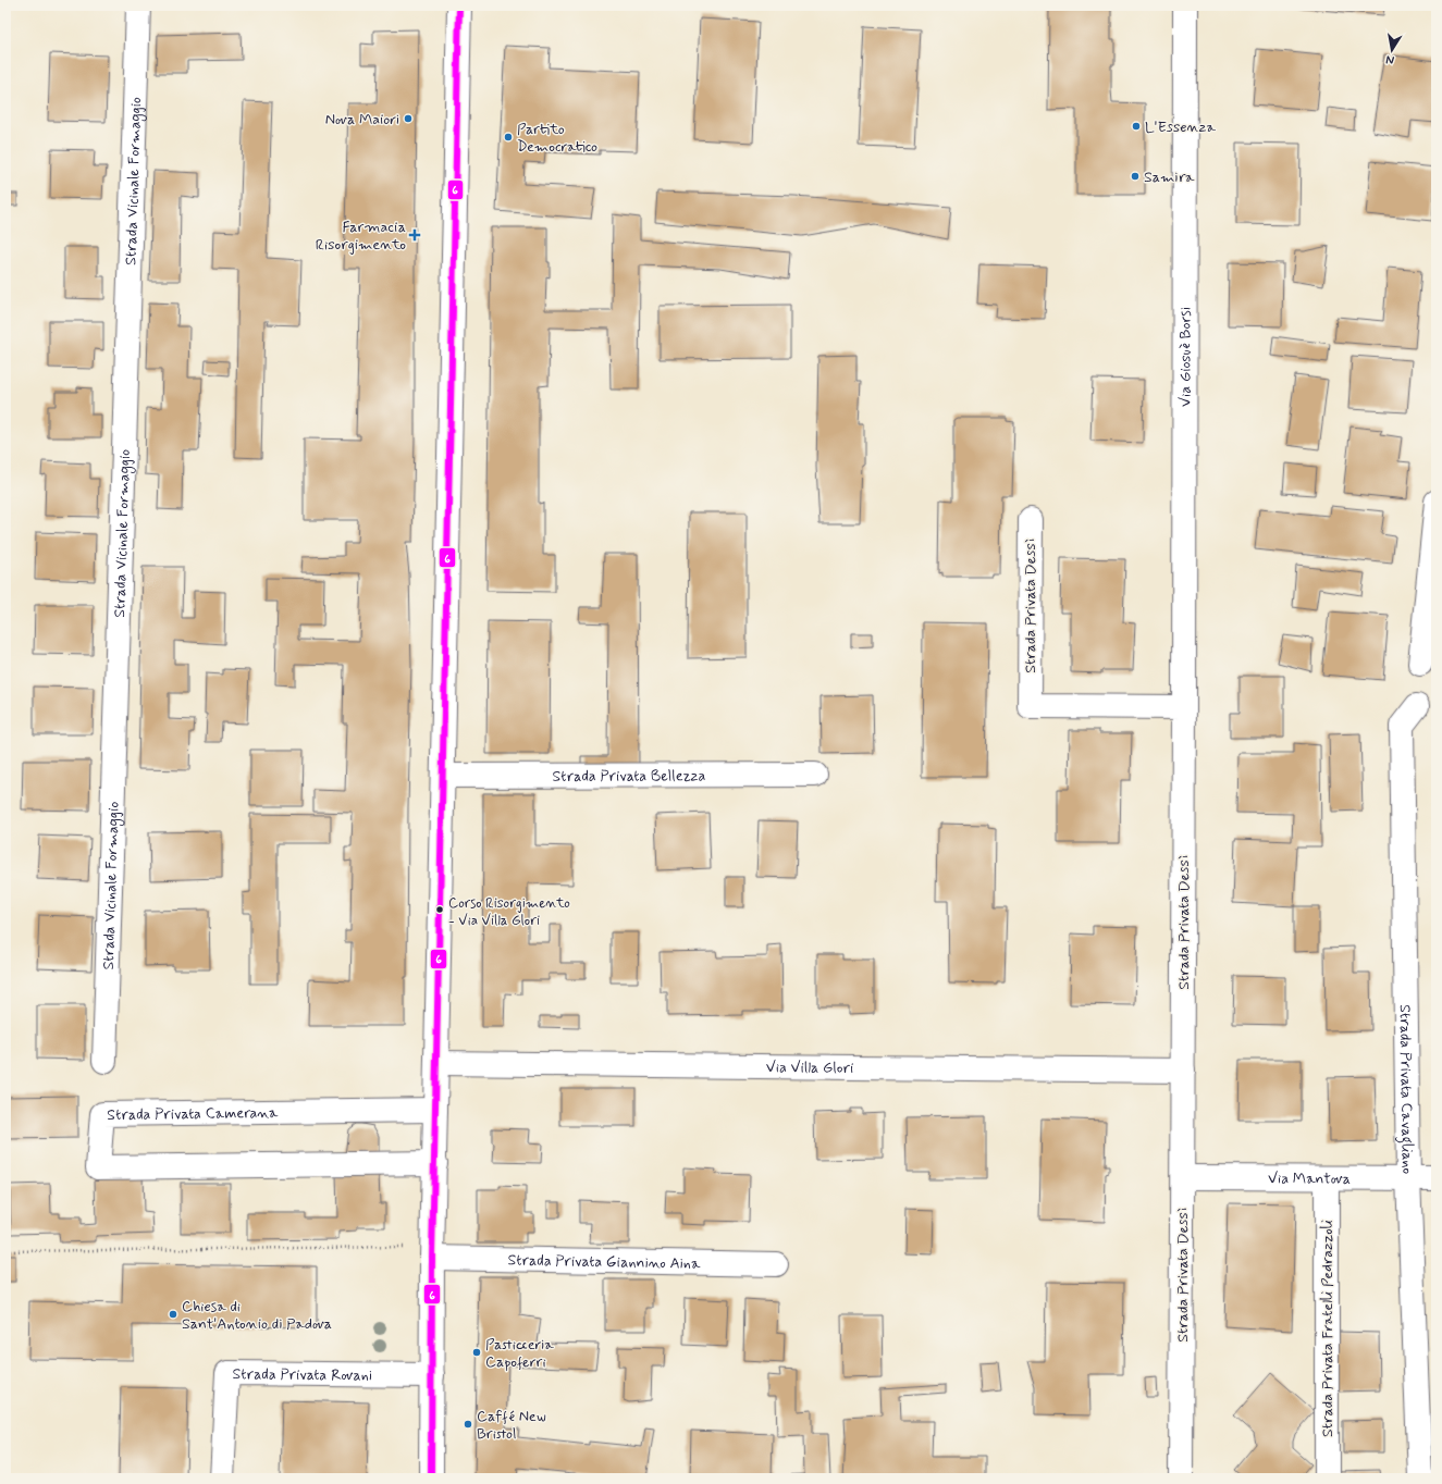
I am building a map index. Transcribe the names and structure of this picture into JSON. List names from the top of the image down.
{
  "streets": {
    "street": [
      "Strada Vicinale Formaggio",
      "Via Giosuè Borsi",
      "Strada Privata Dessì",
      "Strada Privata Bellezza",
      "Via Villa Glori",
      "Strada Privata Cavagliano",
      "Strada Privata Camerana",
      "Via Mantova",
      "Strada Privata Giannino Aina",
      "Strada Privata Fratelli Pedrazzoli",
      "Strada Privata Rovani"
    ]
  },
  "crossings": [
    ["Via Giosuè Borsi", "Strada Privata Dessì"],
    ["Strada Privata Dessì", "Via Villa Glori"],
    ["Strada Privata Dessì", "Via Mantova"],
    ["Strada Privata Cavagliano", "Via Mantova"],
    ["Via Mantova", "Strada Privata Fratelli Pedrazzoli"]
  ],
  "places": {
    "other": [
      "Nova Maiori",
      "L'Essenza",
      "Partito Democratico",
      "Samira",
      "Corso Risorgimento - Via Villa Glori",
      "Chiesa di Sant'Antonio di Padova",
      "Pasticceria Capoferri",
      "Caffé New Bristol"
    ],
    "health": ["Farmacia Risorgimento"]
  },
  "lines": ["transit line 6"],
  "north": "bottom"
}
